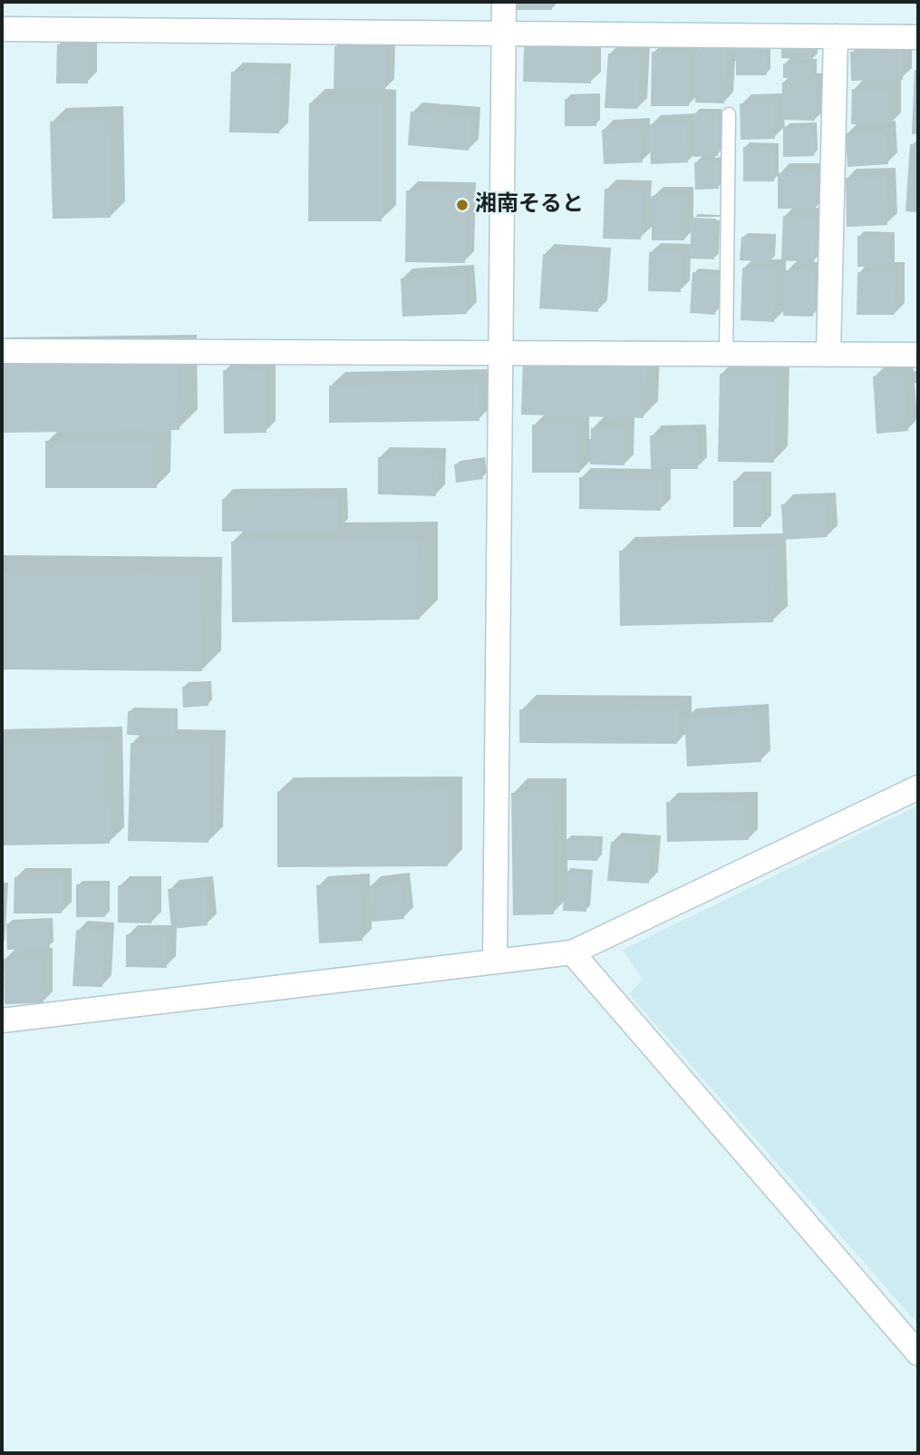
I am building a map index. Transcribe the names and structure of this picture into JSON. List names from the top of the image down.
{
  "places": ["湘南そると"]
}
